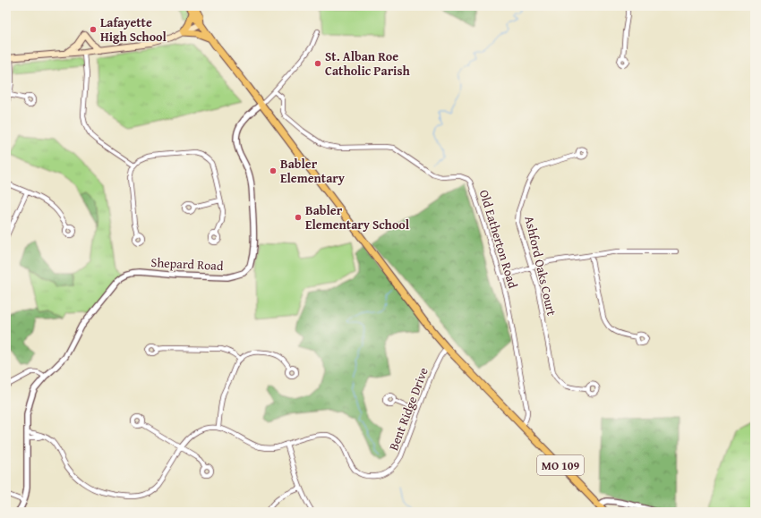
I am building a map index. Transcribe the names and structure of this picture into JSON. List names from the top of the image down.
{
  "streets": {
    "main road": ["MO 109"],
    "street": [
      "Old Eatherton Road",
      "Shepard Road",
      "Ashford Oaks Court",
      "Bent Ridge Drive"
    ]
  },
  "crossings": [
    ["Old Eatherton Road", "Shepard Road"],
    ["Old Eatherton Road", "MO 109"],
    ["Shepard Road", "Bent Ridge Drive"],
    ["Shepard Road", "MO 109"],
    ["Bent Ridge Drive", "MO 109"]
  ],
  "places": [
    "Lafayette High School",
    "St. Alban Roe Catholic Parish",
    "Babler Elementary",
    "Babler Elementary School"
  ]
}
